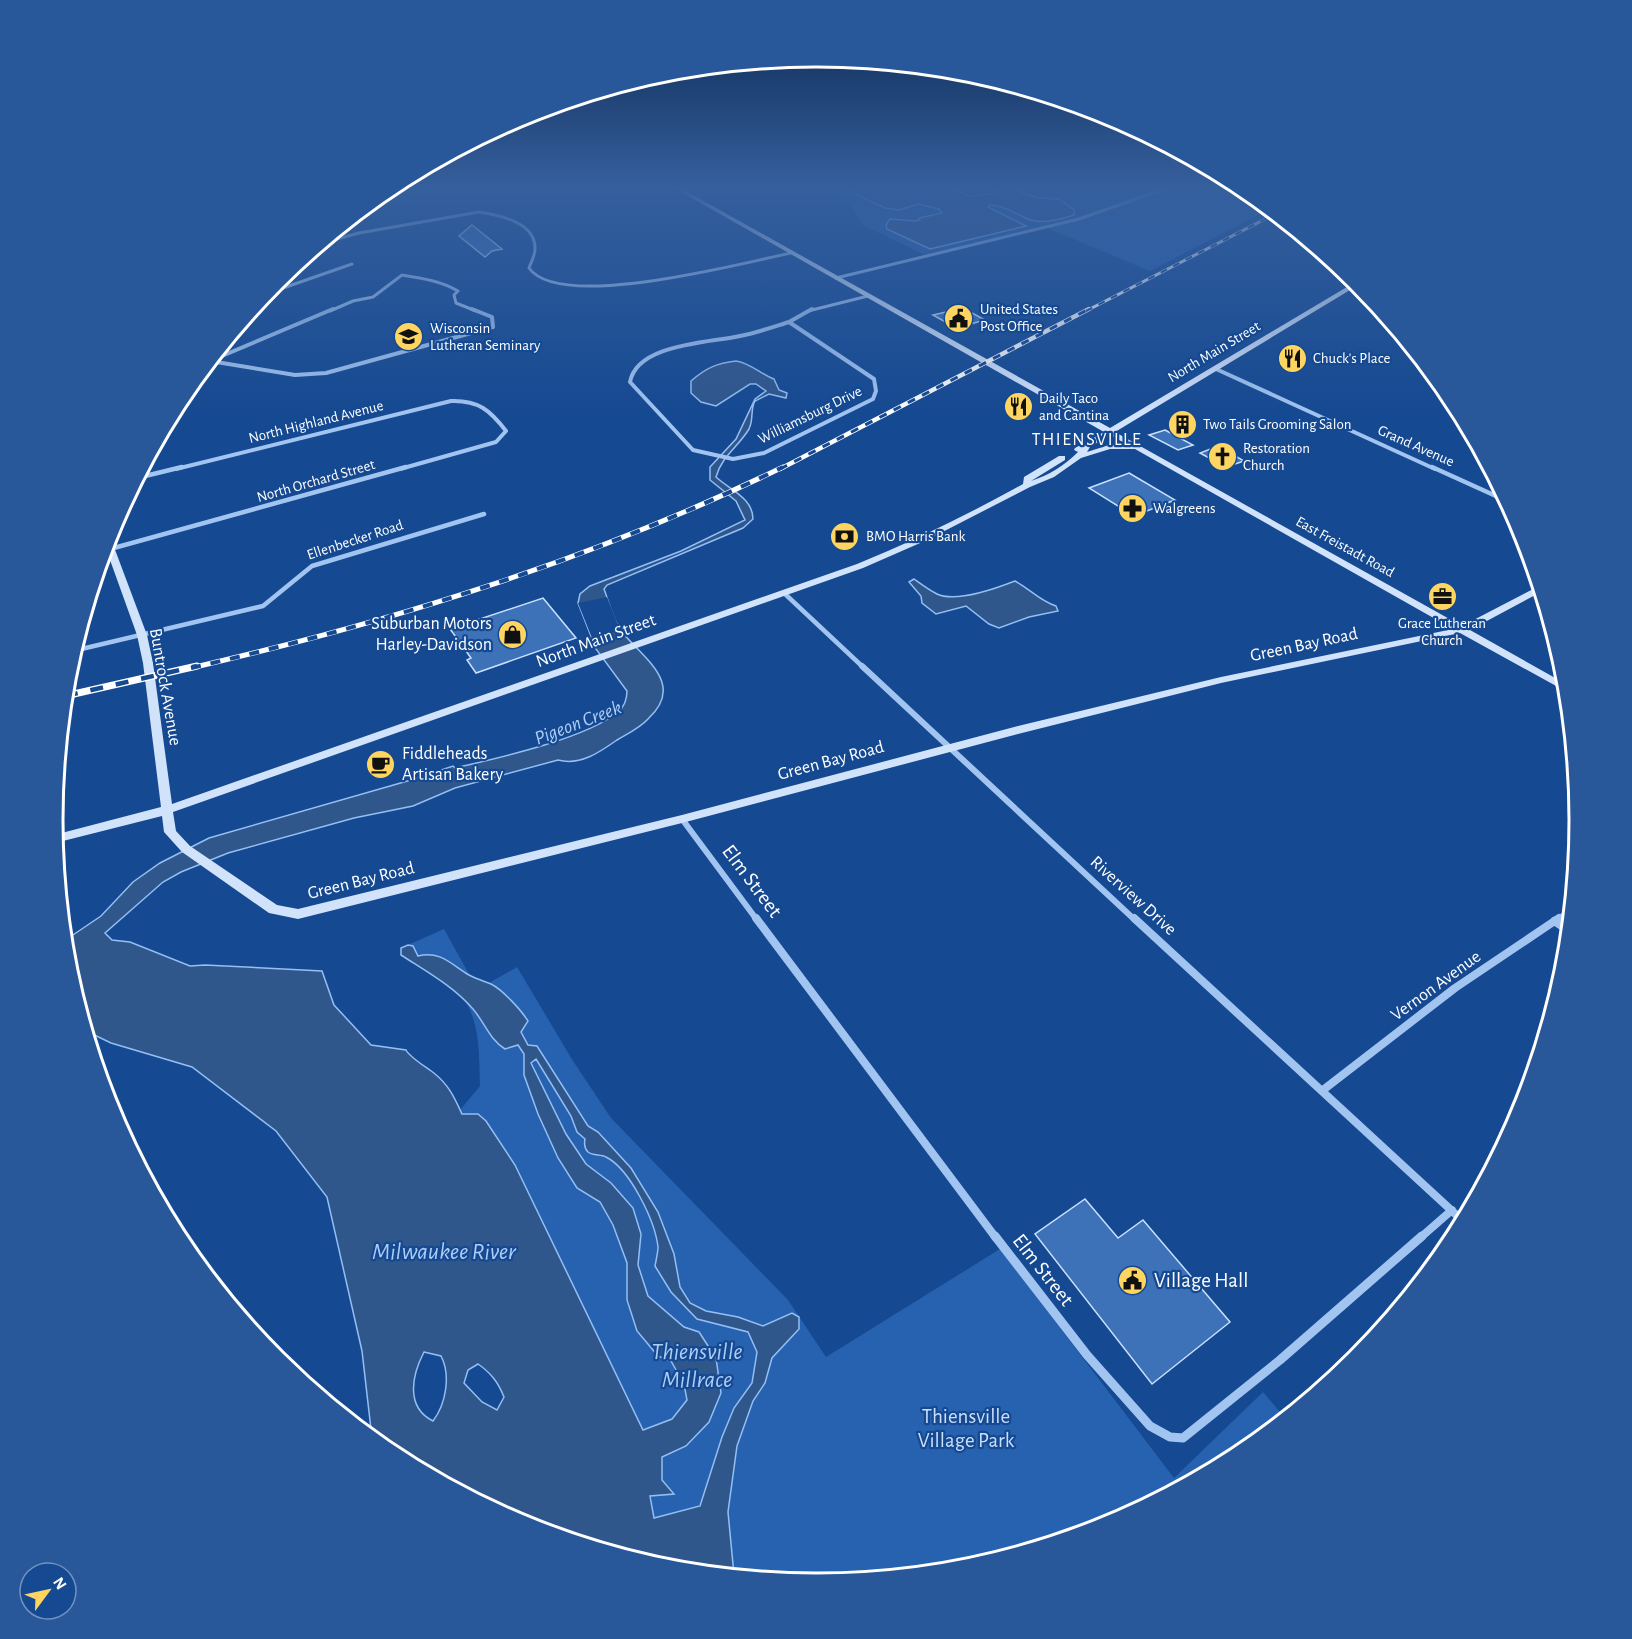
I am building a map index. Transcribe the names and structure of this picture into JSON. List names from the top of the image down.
{
  "streets": {
    "street": [
      "North Main Street",
      "Williamsburg Drive",
      "North Highland Avenue",
      "Grand Avenue",
      "North Orchard Street",
      "Ellenbecker Road",
      "East Freistadt Road",
      "Green Bay Road",
      "Buntrock Avenue",
      "Elm Street",
      "Riverview Drive",
      "Vernon Avenue"
    ]
  },
  "crossings": [
    ["North Main Street", "Grand Avenue"],
    ["North Main Street", "East Freistadt Road"],
    ["North Main Street", "Green Bay Road"],
    ["North Main Street", "Buntrock Avenue"],
    ["North Main Street", "Riverview Drive"],
    ["Williamsburg Drive", "East Freistadt Road"],
    ["North Highland Avenue", "North Orchard Street"],
    ["Ellenbecker Road", "Buntrock Avenue"],
    ["East Freistadt Road", "Green Bay Road"],
    ["Green Bay Road", "Buntrock Avenue"],
    ["Green Bay Road", "Elm Street"],
    ["Green Bay Road", "Riverview Drive"],
    ["Elm Street", "Riverview Drive"],
    ["Riverview Drive", "Vernon Avenue"]
  ],
  "districts": ["THIENSVILLE"],
  "water": ["Pigeon Creek", "Milwaukee River", "Thiensville Millrace"],
  "parks": ["Thiensville Village Park"],
  "places": {
    "public building": ["United States Post Office", "Village Hall"],
    "school or university": ["Wisconsin Lutheran Seminary"],
    "restaurant": ["Chuck's Place", "Daily Taco and Cantina"],
    "building": ["Two Tails Grooming Salon"],
    "church": ["Restoration Church"],
    "pharmacy": ["Walgreens"],
    "bank": ["BMO Harris Bank"],
    "office": ["Grace Lutheran Church"],
    "shop": ["Suburban Motors Harley-Davidson"],
    "cafe": ["Fiddleheads Artisan Bakery"]
  },
  "north": "top right"
}
